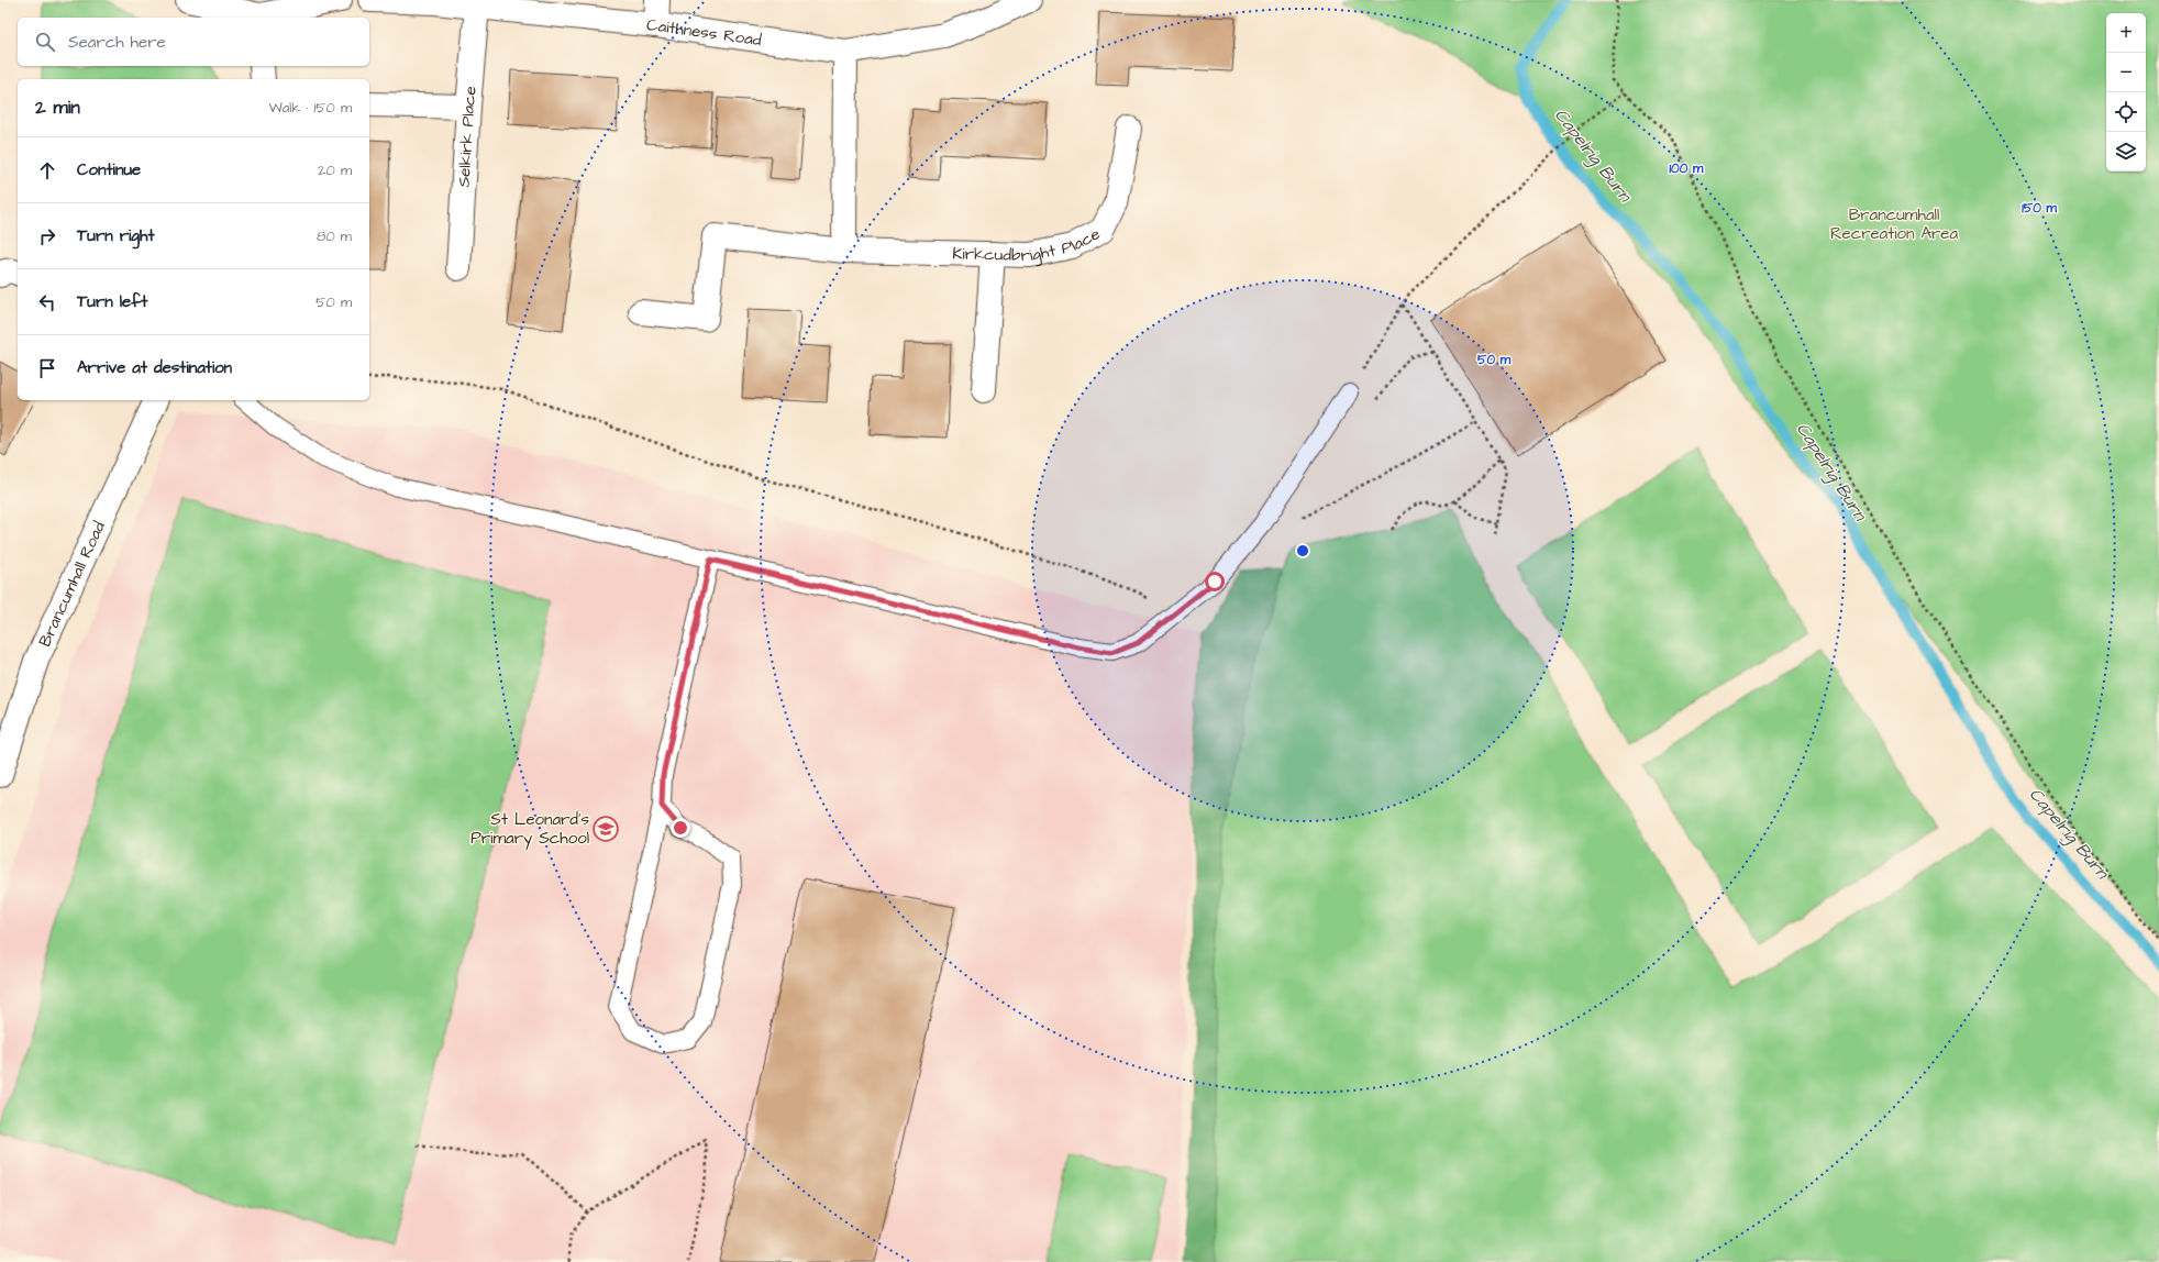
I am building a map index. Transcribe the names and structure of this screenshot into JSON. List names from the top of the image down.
{
  "streets": {
    "street": [
      "Caithness Road",
      "Selkirk Place",
      "Kirkcudbright Place",
      "Brancumhall Road"
    ]
  },
  "crossings": [
    ["Caithness Road", "Selkirk Place"]
  ],
  "water": ["Capelrig Burn"],
  "parks": ["Brancumhall Recreation Area"],
  "places": {
    "school or university": ["St Leonard's Primary School"]
  },
  "page": {
    "map_buttons": ["+", "−"],
    "search": "Search here",
    "heading": ["2 min", "Walk · 150 m"],
    "list": [
      ["Continue", "20 m"],
      ["Turn right", "80 m"],
      ["Turn left", "50 m"],
      "Arrive at destination"
    ]
  },
  "rings": ["100 m", "150 m", "50 m"]
}
